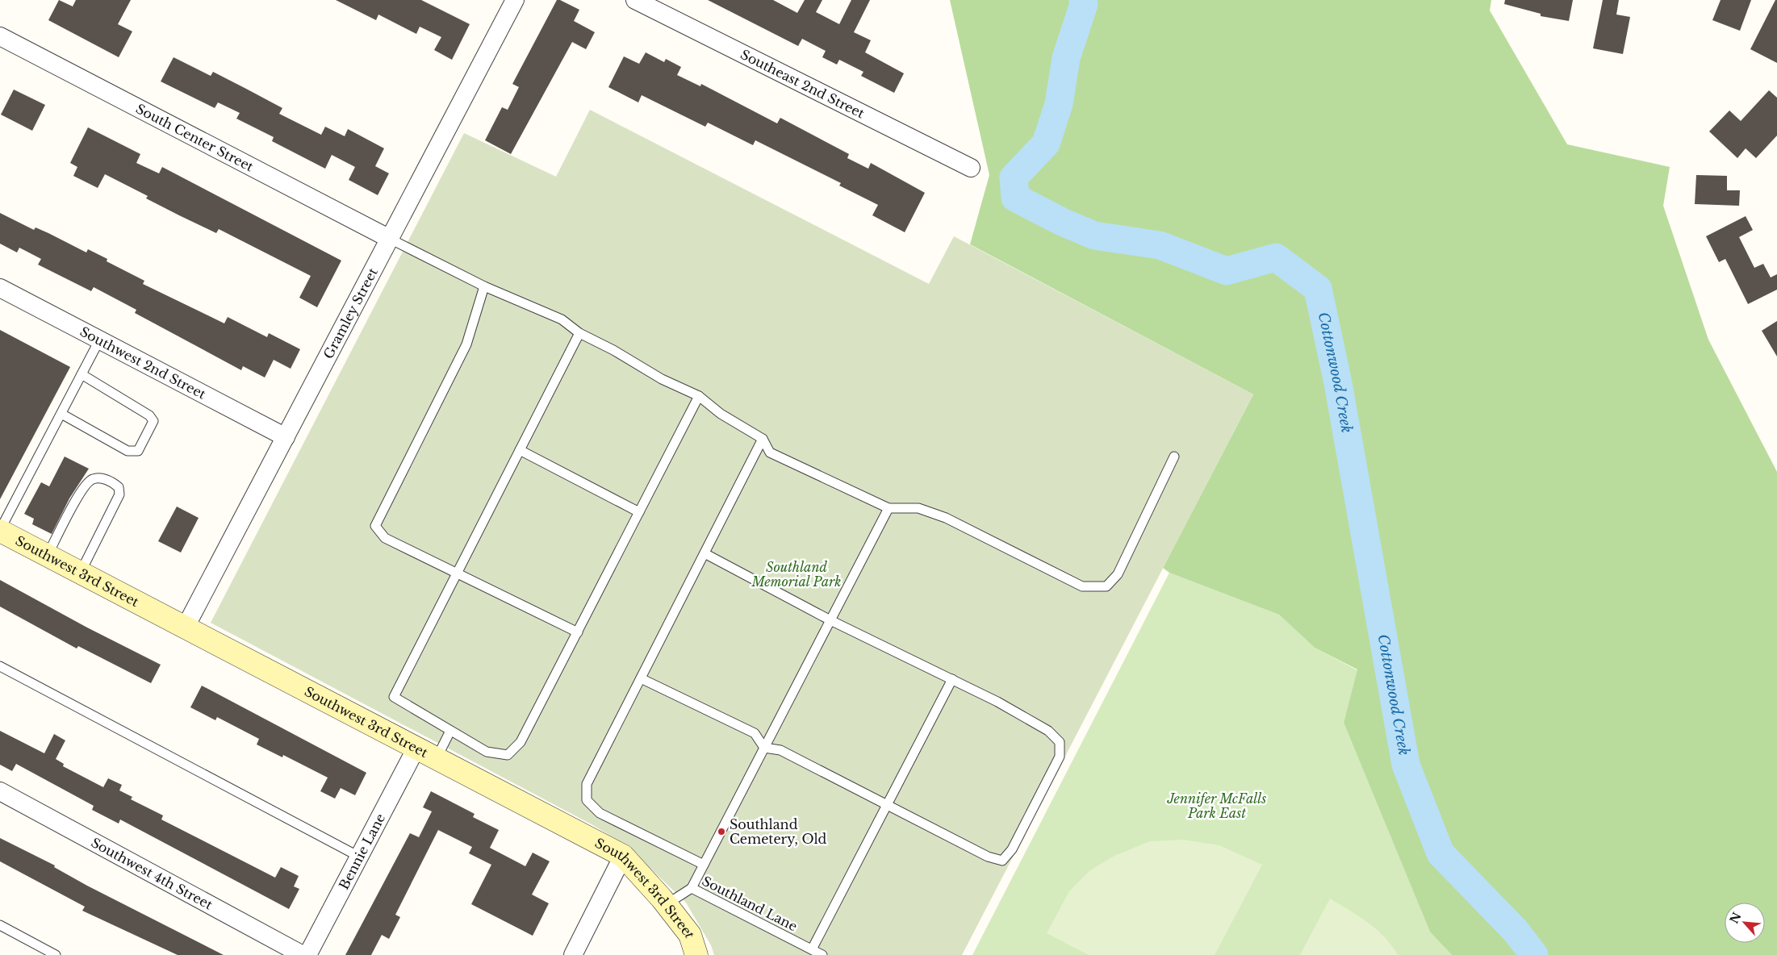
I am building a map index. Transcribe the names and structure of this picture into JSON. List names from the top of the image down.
{
  "streets": {
    "street": [
      "Southeast 2nd Street",
      "South Center Street",
      "Gramley Street",
      "Southwest 2nd Street",
      "Southwest 3rd Street",
      "Bennie Lane",
      "Southwest 4th Street"
    ],
    "lane": ["Southland Lane"]
  },
  "crossings": [
    ["South Center Street", "Gramley Street"],
    ["Gramley Street", "Southwest 2nd Street"],
    ["Gramley Street", "Southwest 3rd Street"],
    ["Southwest 3rd Street", "Bennie Lane"],
    ["Southwest 3rd Street", "Southland Lane"]
  ],
  "water": ["Cottonwood Creek"],
  "parks": ["Southland Memorial Park", "Jennifer McFalls Park East"],
  "places": ["Southland Cemetery, Old"],
  "north": "top left"
}
